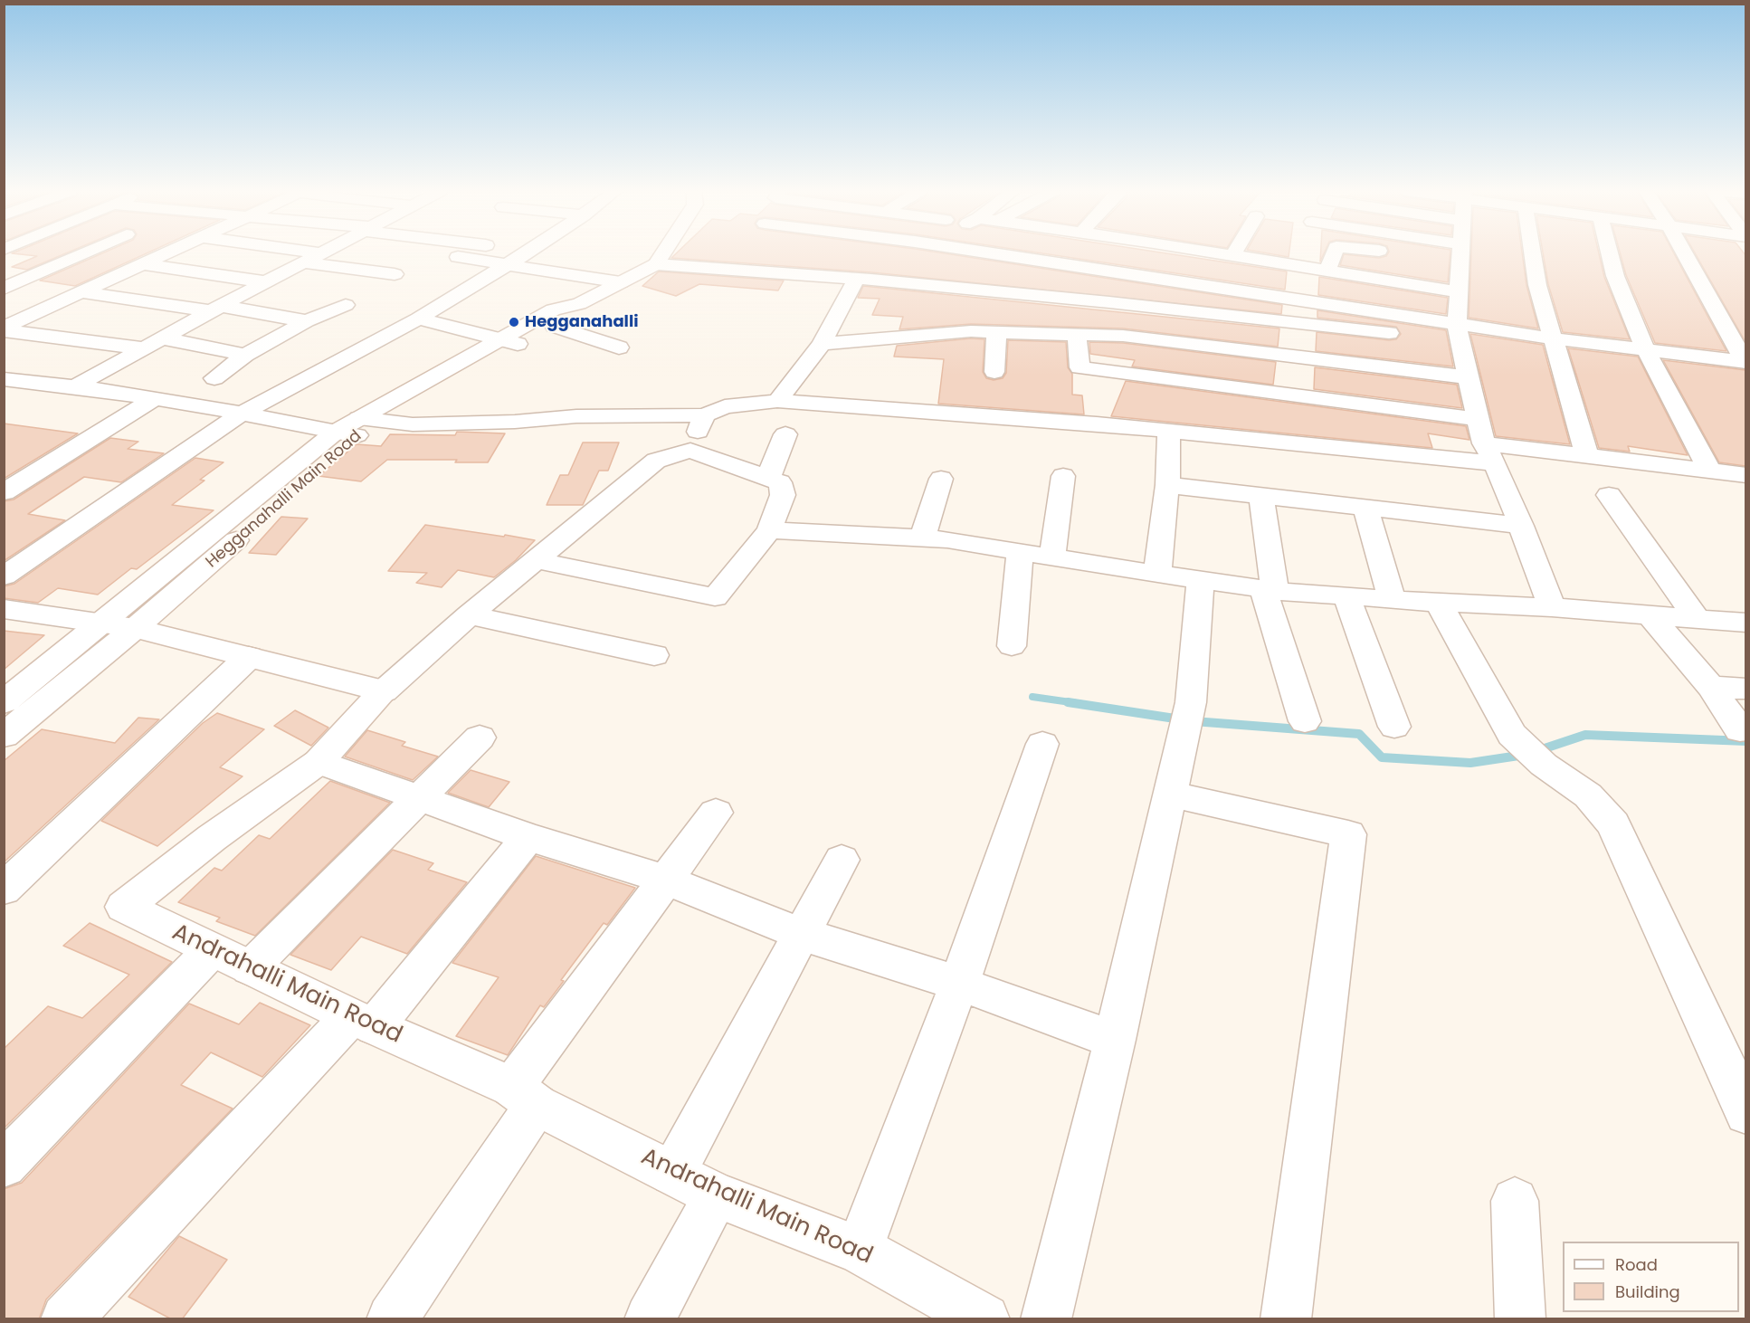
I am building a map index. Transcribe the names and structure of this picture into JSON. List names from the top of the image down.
{
  "streets": {
    "street": ["Hegganahalli Main Road", "Andrahalli Main Road"]
  },
  "places": ["Hegganahalli"],
  "legend": ["Road", "Building"]
}
